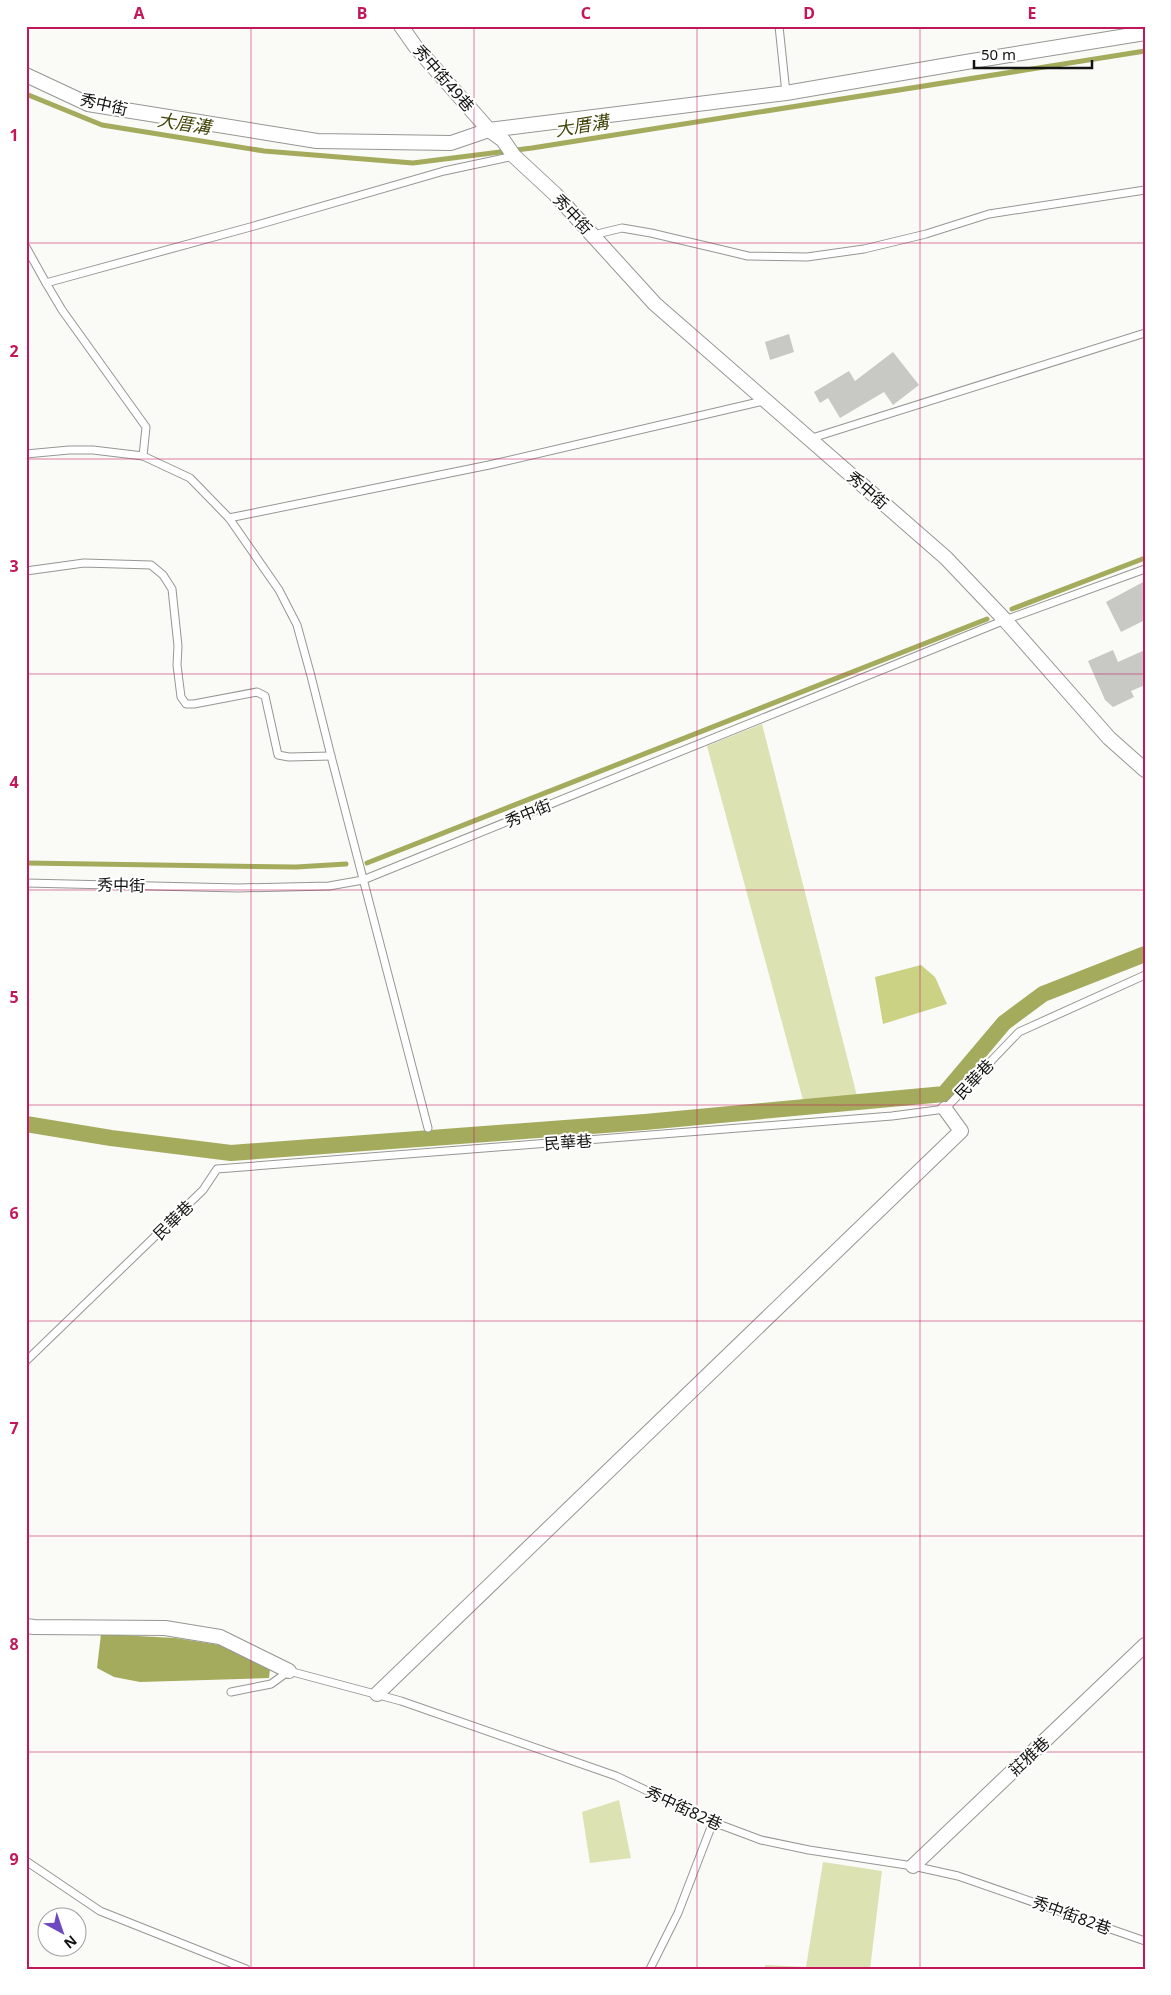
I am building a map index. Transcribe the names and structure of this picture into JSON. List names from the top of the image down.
{
  "streets": {
    "street": ["秀中街49巷", "秀中街", "莊雅巷"],
    "lane": ["民華巷", "秀中街82巷"]
  },
  "crossings": [
    ["秀中街49巷", "秀中街"],
    ["莊雅巷", "秀中街82巷"]
  ],
  "water": ["大厝溝"],
  "scale_bar": "50 m",
  "north": "bottom right",
  "grid": {
    "columns": [
      "A",
      "B",
      "C",
      "D",
      "E"
    ],
    "rows": [
      "1",
      "2",
      "3",
      "4",
      "5",
      "6",
      "7",
      "8",
      "9"
    ]
  }
}
